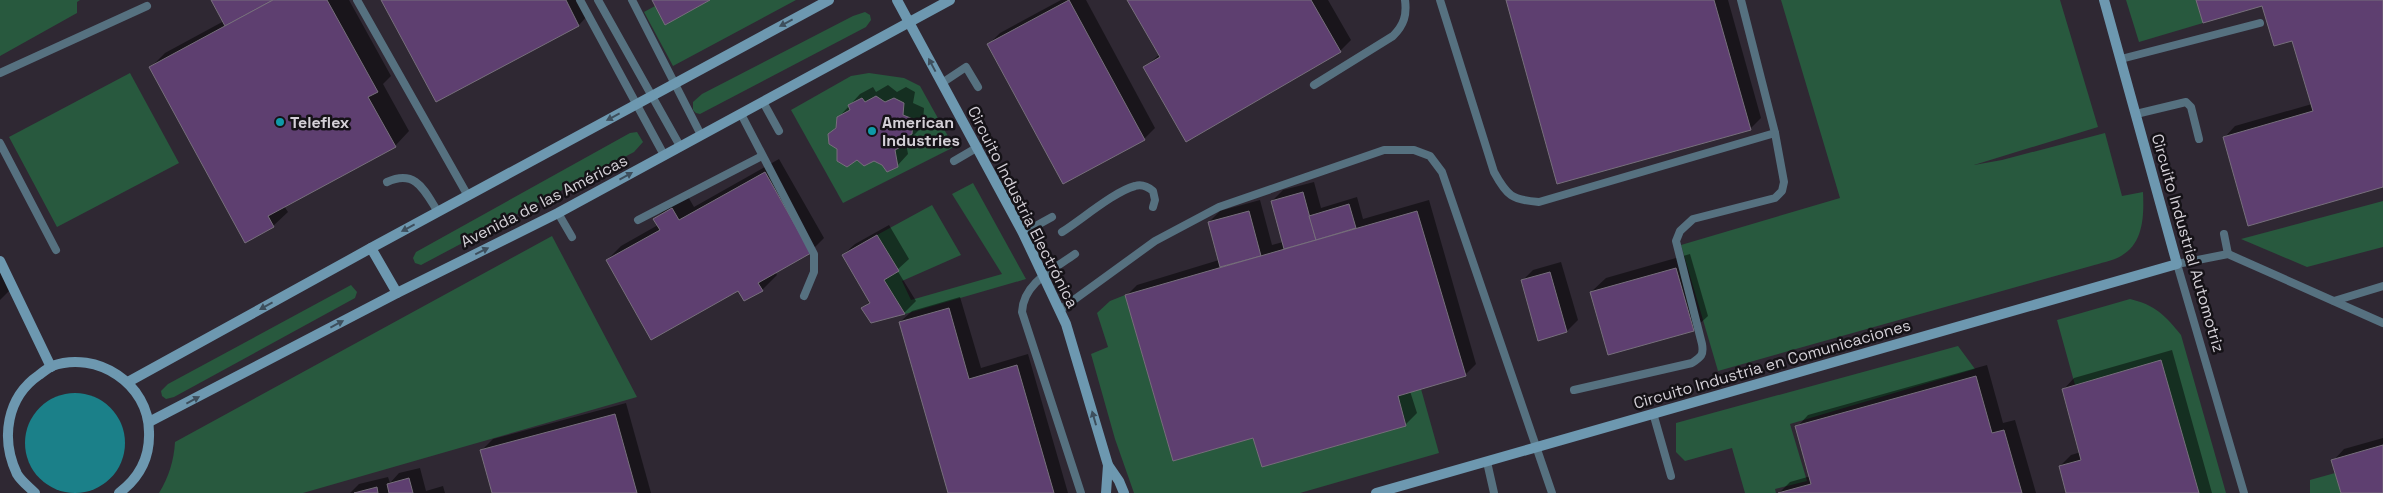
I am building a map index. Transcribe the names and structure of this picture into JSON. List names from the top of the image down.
{
  "streets": {
    "main road": [
      "Avenida de las Américas",
      "Circuito Industria Electrónica",
      "Circuito Industrial Automotriz",
      "Circuito Industria en Comunicaciones"
    ]
  },
  "crossings": [
    ["Avenida de las Américas", "Circuito Industria Electrónica"],
    ["Circuito Industrial Automotriz", "Circuito Industria en Comunicaciones"]
  ],
  "one_way": ["Circuito Industria Electrónica"],
  "places": ["Teleflex", "American Industries"]
}
